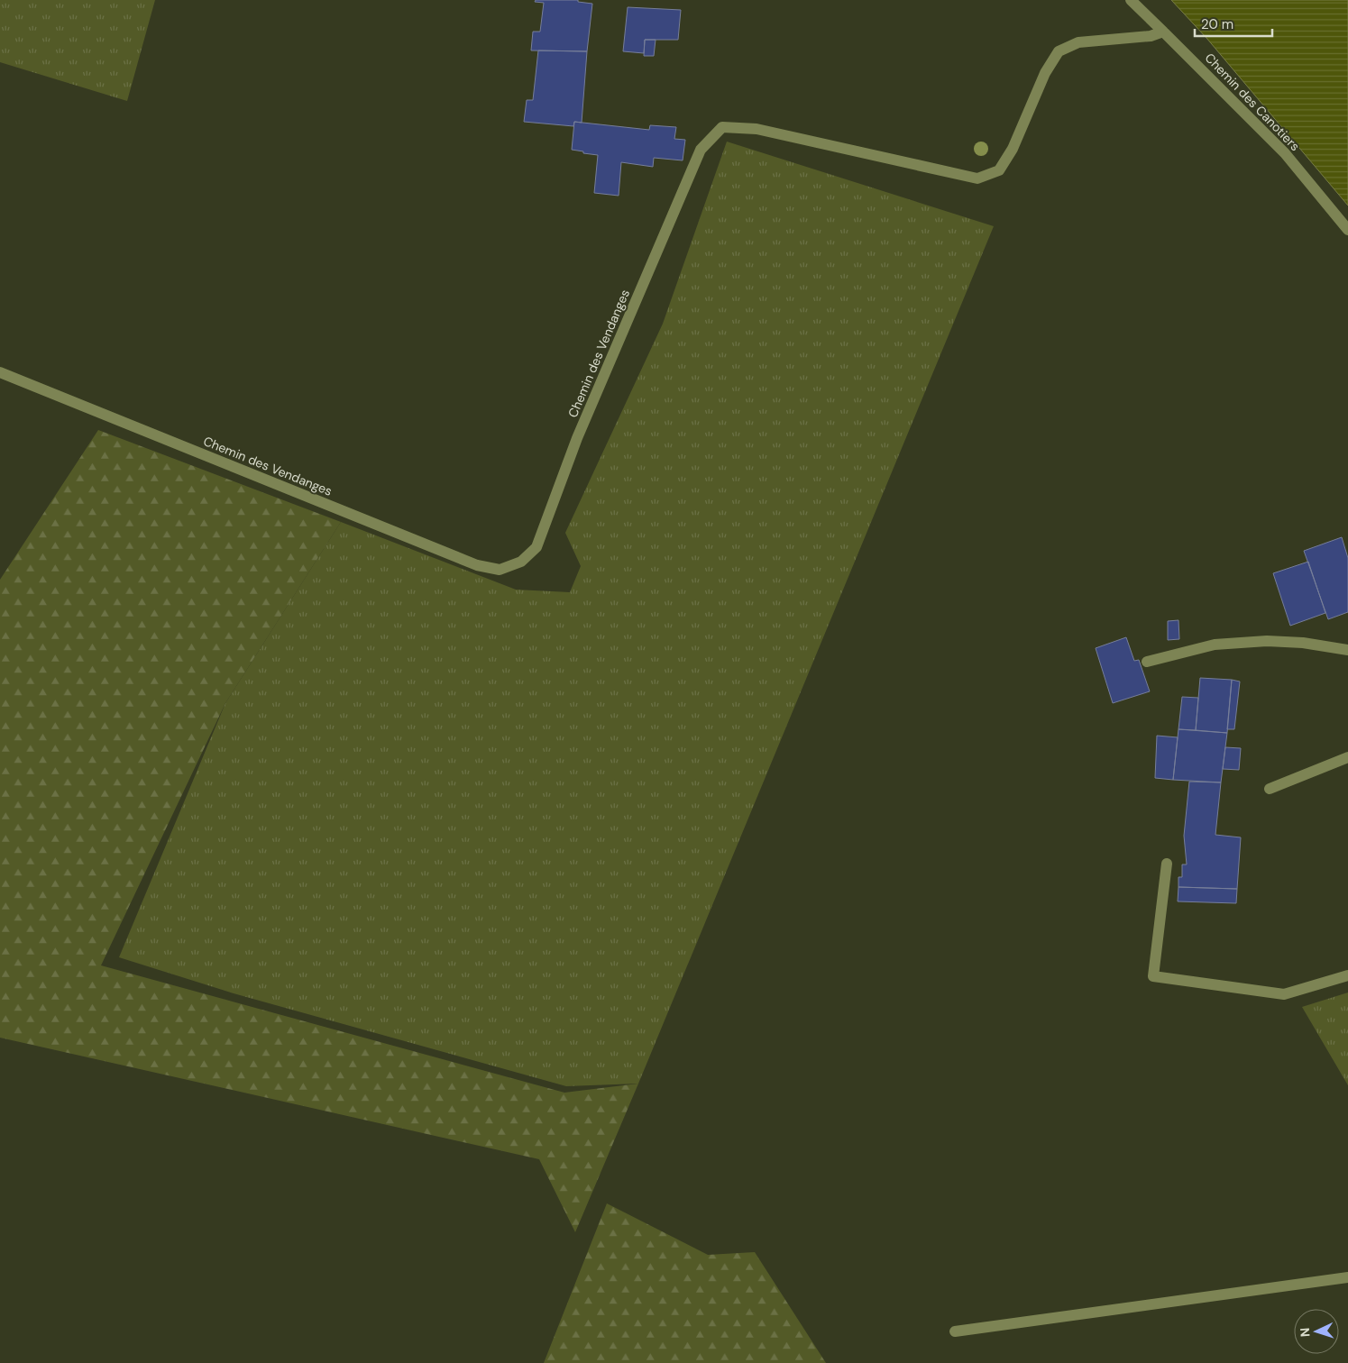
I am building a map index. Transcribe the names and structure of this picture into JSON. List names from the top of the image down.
{
  "streets": {
    "street": ["Chemin des Canotiers", "Chemin des Vendanges"]
  },
  "crossings": [
    ["Chemin des Canotiers", "Chemin des Vendanges"]
  ],
  "scale_bar": "20 m",
  "north": "left"
}
